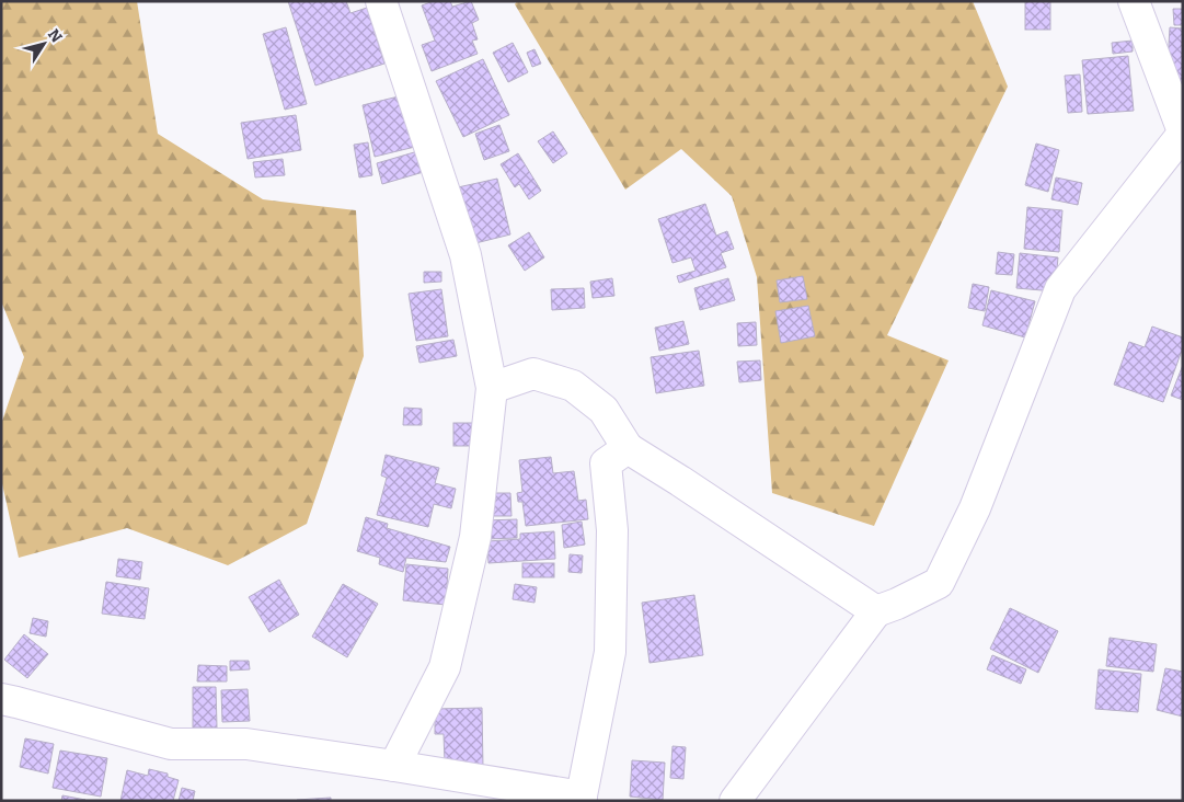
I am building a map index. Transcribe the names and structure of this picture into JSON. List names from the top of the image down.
{
  "north": "top right"
}
